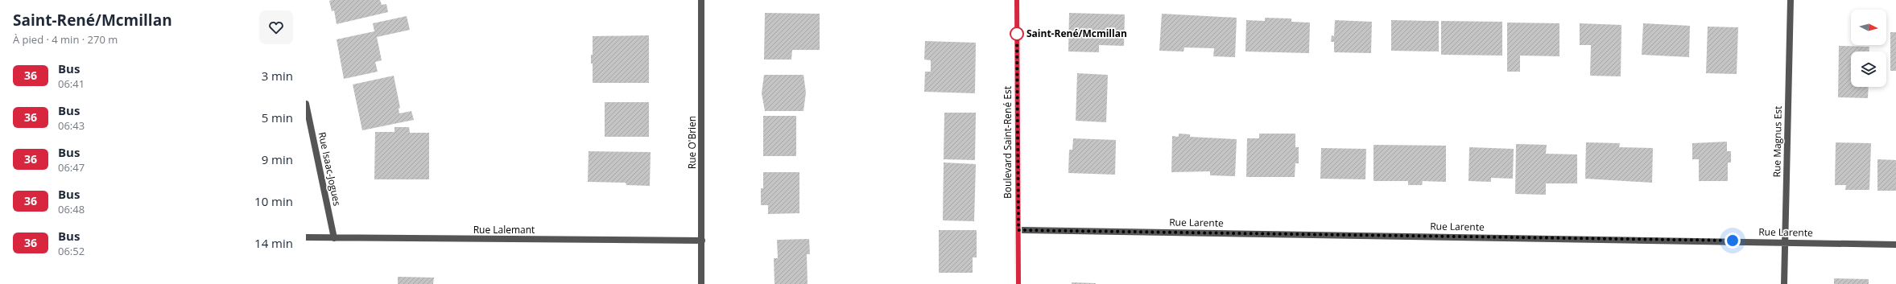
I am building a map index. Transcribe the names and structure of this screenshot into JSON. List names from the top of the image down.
{
  "streets": {
    "street": [
      "Rue Magnus Est",
      "Rue O'Brien",
      "Boulevard Saint-René Est",
      "Rue Isaac-Jogues",
      "Rue Larente",
      "Rue Lalemant"
    ]
  },
  "crossings": [
    ["Rue Magnus Est", "Rue Larente"],
    ["Rue O'Brien", "Rue Lalemant"],
    ["Boulevard Saint-René Est", "Rue Larente"],
    ["Rue Isaac-Jogues", "Rue Lalemant"]
  ],
  "places": ["Saint-René/Mcmillan"],
  "lines": ["bus line 36"],
  "north": "right",
  "page": {
    "heading": ["Saint-René/Mcmillan", "À pied · 4 min · 270 m"],
    "list": [
      {
        "mark": "36",
        "name": "Bus",
        "note": "06:41",
        "value": "3 min"
      },
      {
        "mark": "36",
        "name": "Bus",
        "note": "06:43",
        "value": "5 min"
      },
      {
        "mark": "36",
        "name": "Bus",
        "note": "06:47",
        "value": "9 min"
      },
      {
        "mark": "36",
        "name": "Bus",
        "note": "06:48",
        "value": "10 min"
      },
      {
        "mark": "36",
        "name": "Bus",
        "note": "06:52",
        "value": "14 min"
      }
    ]
  }
}
